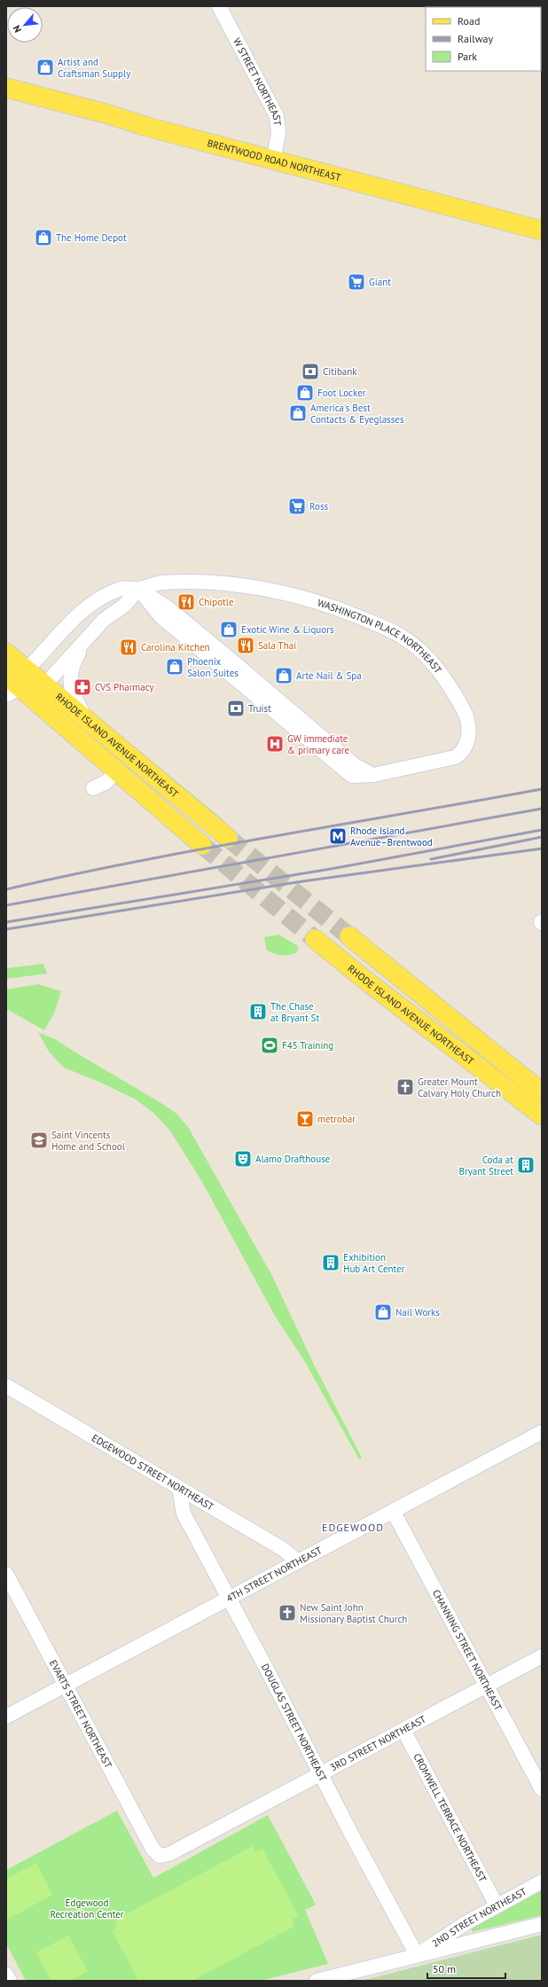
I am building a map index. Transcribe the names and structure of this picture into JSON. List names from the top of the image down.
{
  "streets": {
    "main road": ["BRENTWOOD ROAD NORTHEAST", "RHODE ISLAND AVENUE NORTHEAST"],
    "street": [
      "W STREET NORTHEAST",
      "WASHINGTON PLACE NORTHEAST",
      "EDGEWOOD STREET NORTHEAST",
      "4TH STREET NORTHEAST",
      "CHANNING STREET NORTHEAST",
      "EVARTS STREET NORTHEAST",
      "DOUGLAS STREET NORTHEAST",
      "3RD STREET NORTHEAST",
      "CROMWELL TERRACE NORTHEAST",
      "2ND STREET NORTHEAST"
    ]
  },
  "crossings": [
    ["W STREET NORTHEAST", "BRENTWOOD ROAD NORTHEAST"],
    ["WASHINGTON PLACE NORTHEAST", "RHODE ISLAND AVENUE NORTHEAST"],
    ["EDGEWOOD STREET NORTHEAST", "4TH STREET NORTHEAST"],
    ["EDGEWOOD STREET NORTHEAST", "DOUGLAS STREET NORTHEAST"],
    ["4TH STREET NORTHEAST", "CHANNING STREET NORTHEAST"],
    ["4TH STREET NORTHEAST", "EVARTS STREET NORTHEAST"],
    ["4TH STREET NORTHEAST", "DOUGLAS STREET NORTHEAST"],
    ["CHANNING STREET NORTHEAST", "3RD STREET NORTHEAST"],
    ["EVARTS STREET NORTHEAST", "3RD STREET NORTHEAST"],
    ["DOUGLAS STREET NORTHEAST", "3RD STREET NORTHEAST"],
    ["DOUGLAS STREET NORTHEAST", "2ND STREET NORTHEAST"],
    ["3RD STREET NORTHEAST", "CROMWELL TERRACE NORTHEAST"],
    ["CROMWELL TERRACE NORTHEAST", "2ND STREET NORTHEAST"]
  ],
  "districts": ["EDGEWOOD"],
  "parks": ["Edgewood Recreation Center"],
  "places": {
    "shop": [
      "Artist and Craftsman Supply",
      "The Home Depot",
      "Foot Locker",
      "America's Best Contacts & Eyeglasses",
      "Exotic Wine & Liquors",
      "Phoenix Salon Suites",
      "Arte Nail & Spa",
      "Nail Works"
    ],
    "supermarket": ["Giant", "Ross"],
    "bank": ["Citibank", "Truist"],
    "restaurant": ["Chipotle", "Sala Thai", "Carolina Kitchen"],
    "pharmacy": ["CVS Pharmacy"],
    "hospital": ["GW immediate & primary care"],
    "metro station": ["Rhode Island Avenue–Brentwood"],
    "building": ["The Chase at Bryant St", "Coda at Bryant Street", "Exhibition Hub Art Center"],
    "sports": ["F45 Training"],
    "church": ["Greater Mount Calvary Holy Church", "New Saint John Missionary Baptist Church"],
    "bar": ["metrobar"],
    "school or university": ["Saint Vincents Home and School"],
    "theatre": ["Alamo Drafthouse"]
  },
  "legend": ["Road", "Railway", "Park"],
  "scale_bar": "50 m",
  "north": "bottom left"
}
